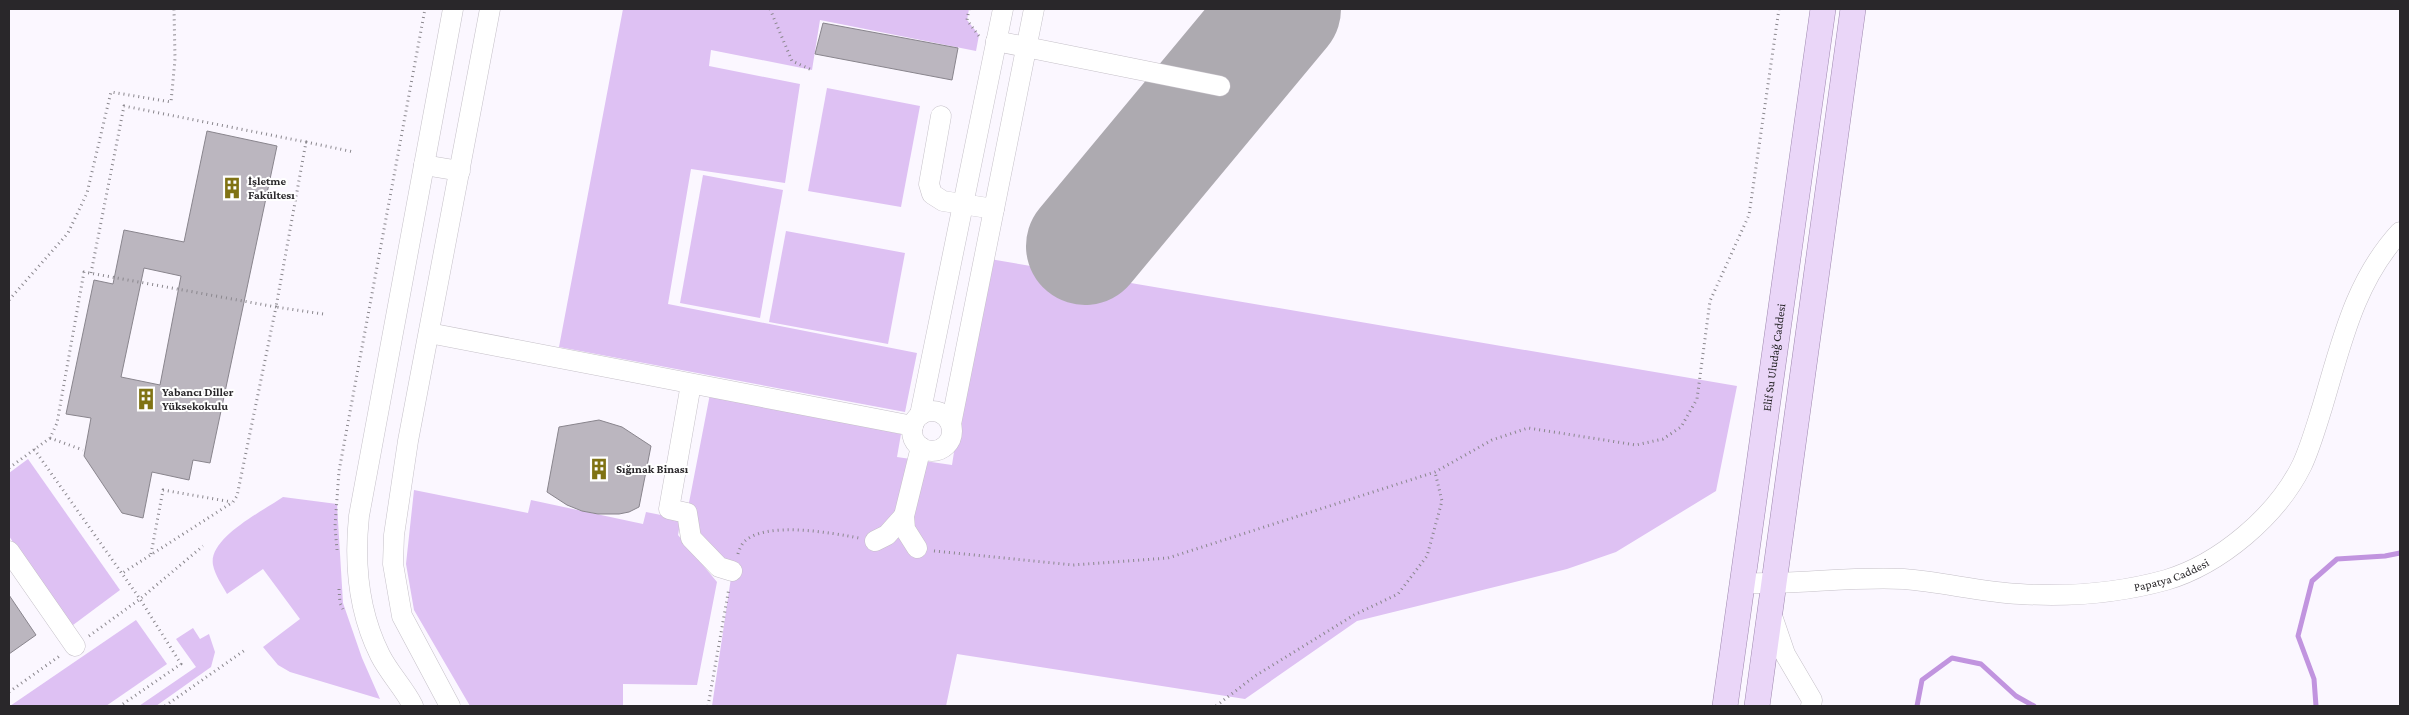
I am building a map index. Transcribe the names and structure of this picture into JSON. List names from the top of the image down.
{
  "streets": {
    "main road": ["Elif Su Uludağ Caddesi"],
    "street": ["Papatya Caddesi"]
  },
  "crossings": [
    ["Elif Su Uludağ Caddesi", "Papatya Caddesi"]
  ],
  "places": {
    "building": ["İşletme Fakültesı", "Yabancı Diller Yüksekokulu", "Sığınak Binası"]
  }
}
